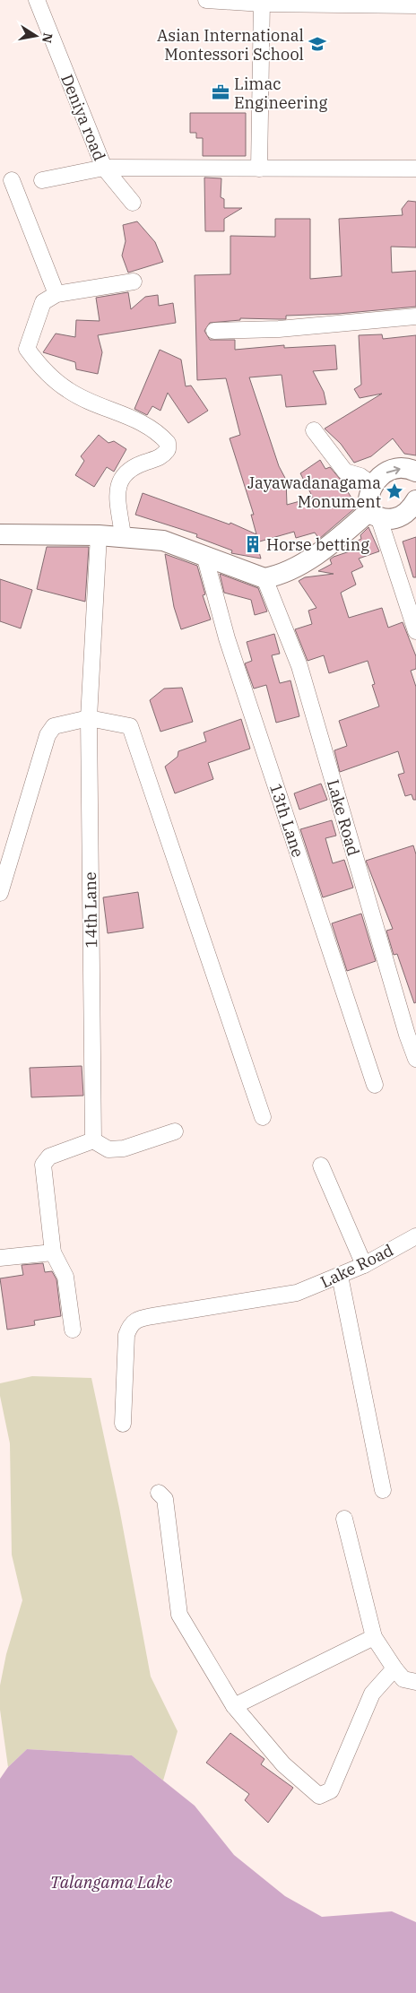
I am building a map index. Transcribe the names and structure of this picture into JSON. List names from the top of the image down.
{
  "streets": {
    "street": [
      "Deniya road",
      "Lake Road",
      "13th Lane",
      "14th Lane"
    ]
  },
  "water": ["Talangama Lake"],
  "places": {
    "school or university": ["Asian International Montessori School"],
    "office": ["Limac Engineering"],
    "place": ["Jayawadanagama Monument"],
    "building": ["Horse betting"]
  },
  "north": "right"
}
